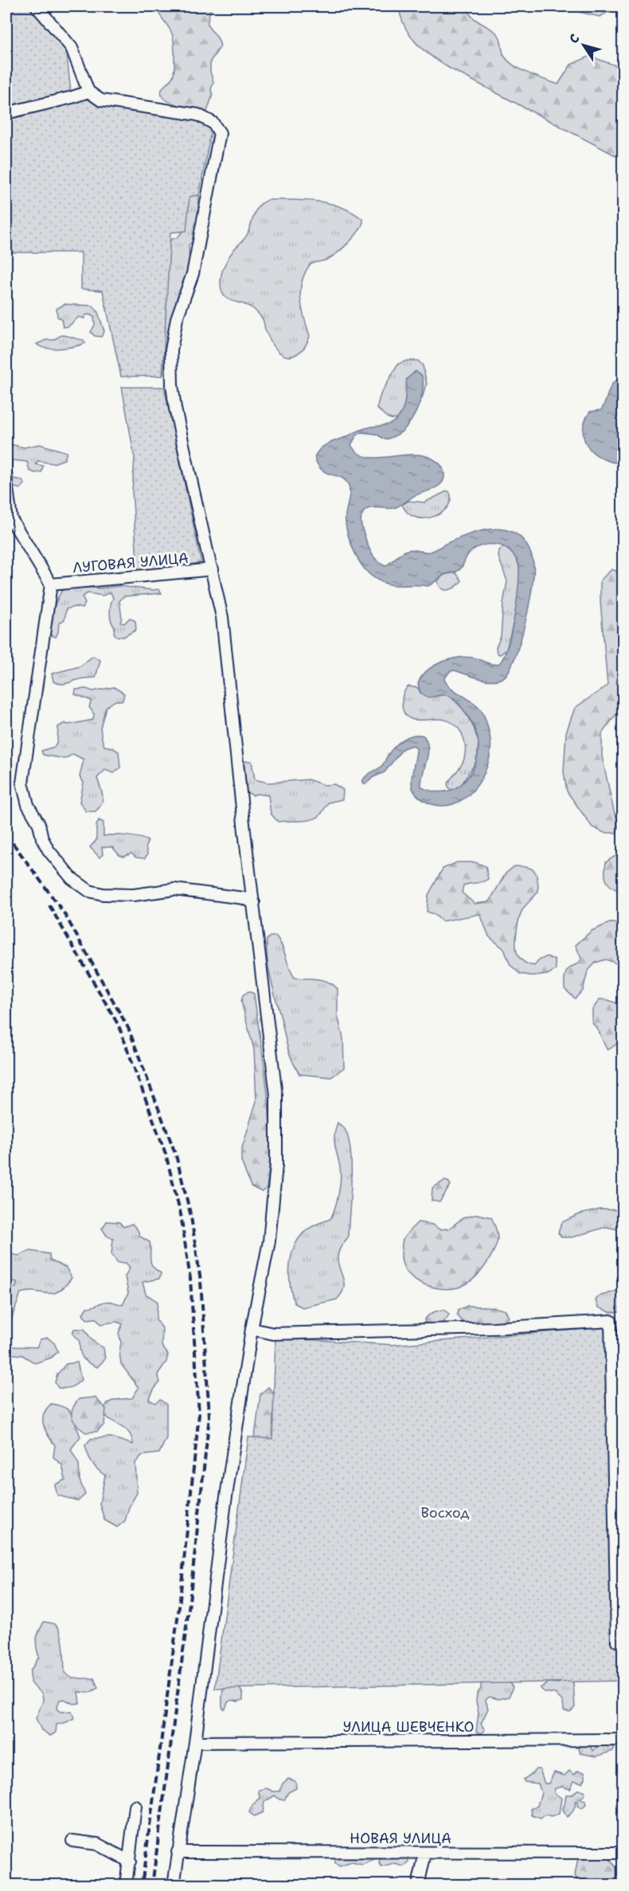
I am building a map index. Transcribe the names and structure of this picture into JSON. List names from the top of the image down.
{
  "streets": {
    "street": ["ЛУГОВАЯ УЛИЦА", "УЛИЦА ШЕВЧЕНКО", "НОВАЯ УЛИЦА"]
  },
  "parks": ["Восход"],
  "north": "top left"
}
